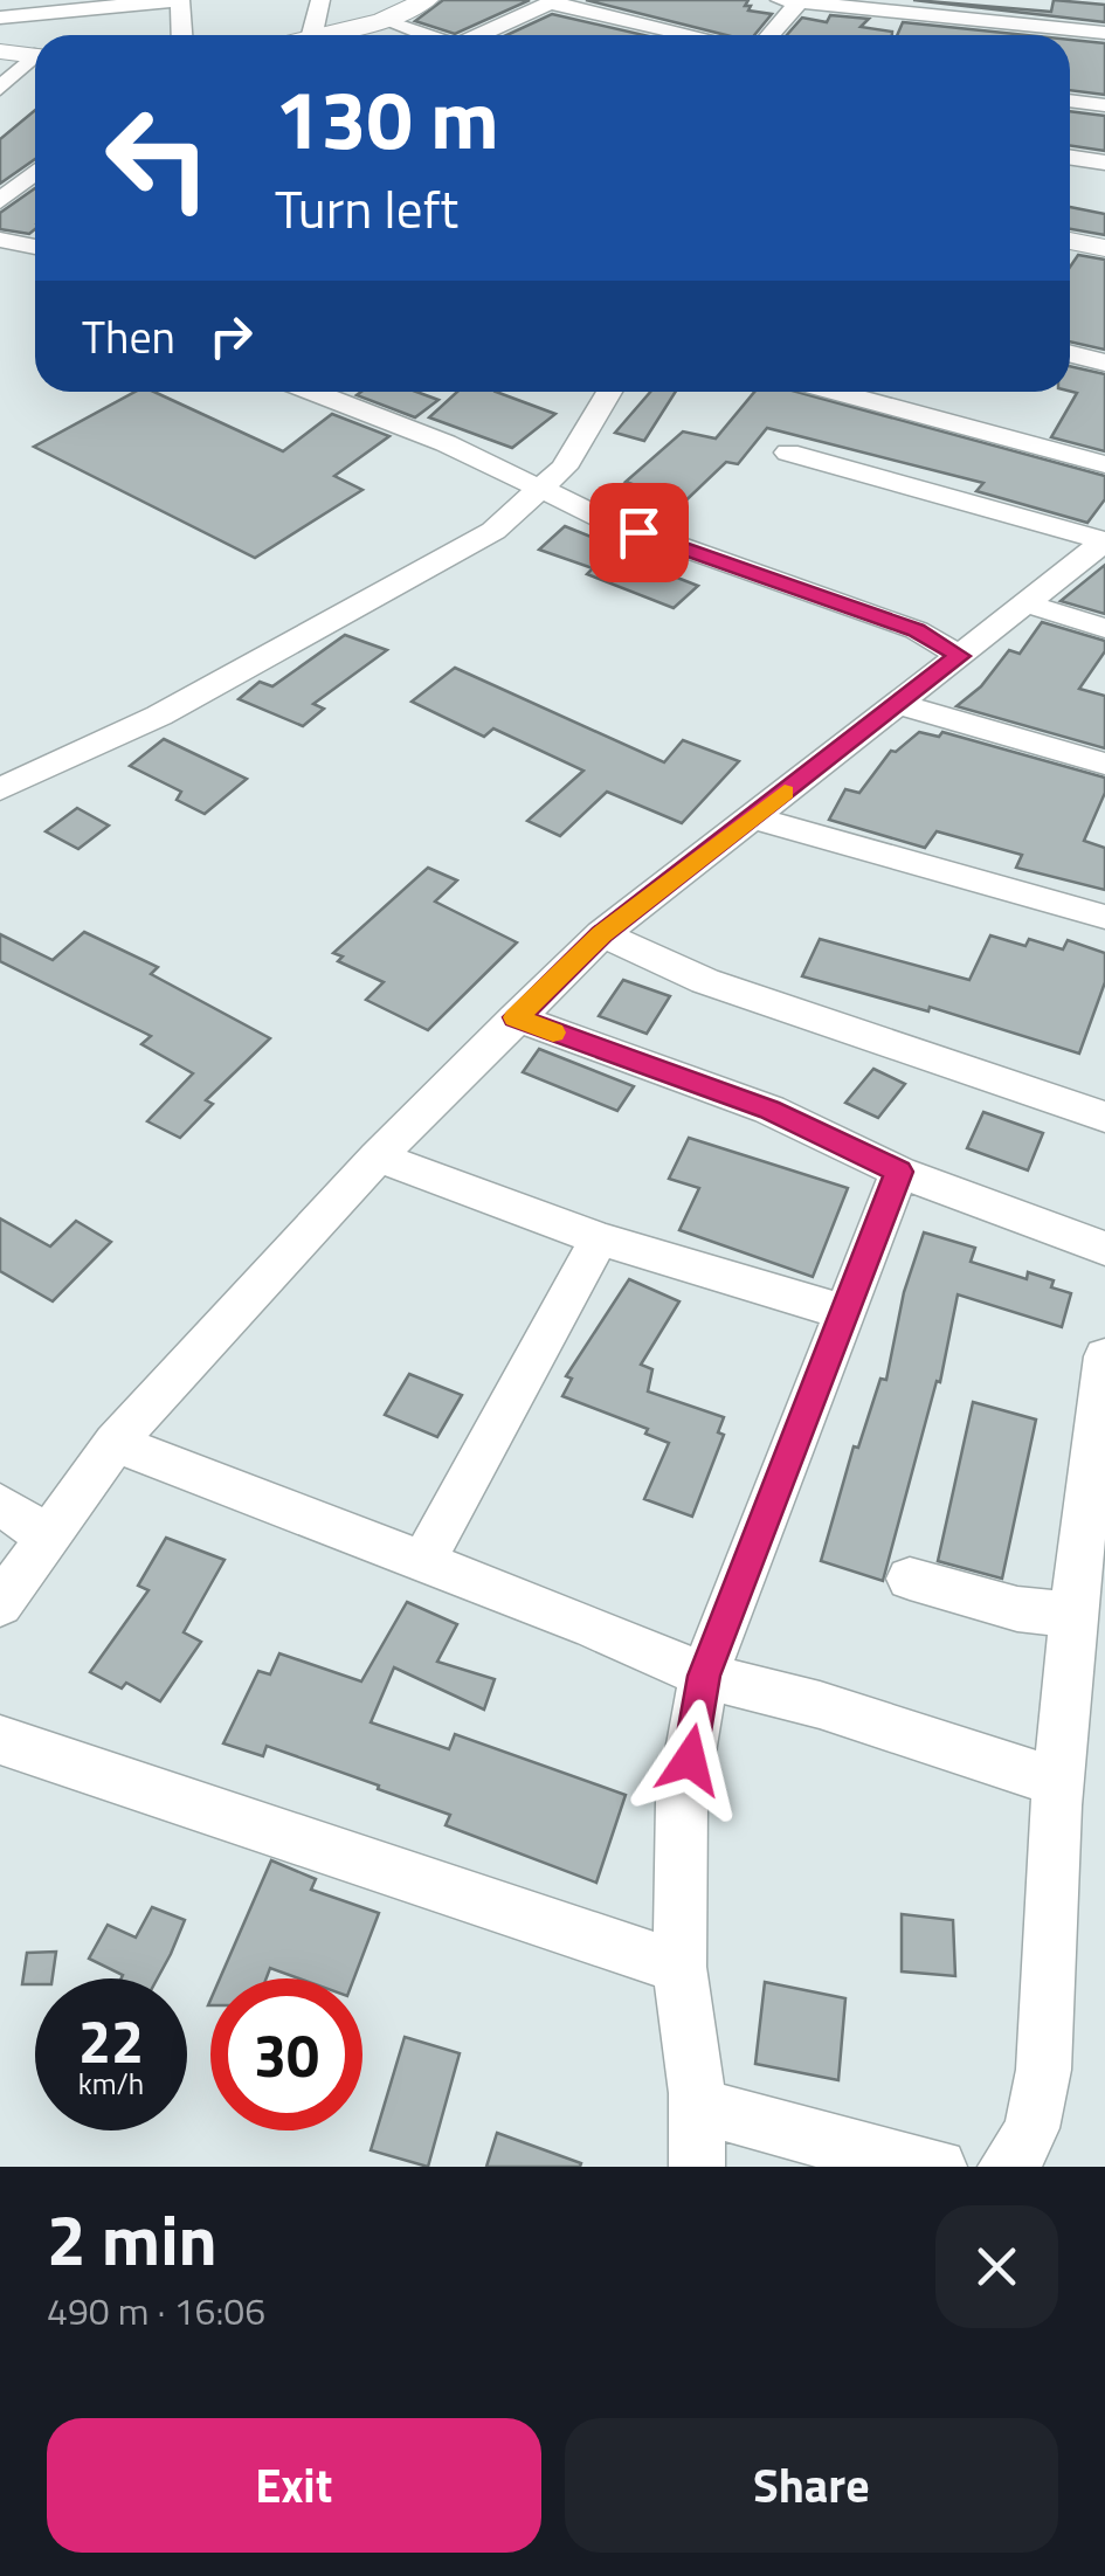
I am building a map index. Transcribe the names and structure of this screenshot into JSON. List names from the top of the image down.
{
  "page": {
    "turn": ["130 m", "Turn left"],
    "then": "Then",
    "speed": "22 km/h",
    "limit": "30",
    "heading": ["2 min", "490 m · 16:06"],
    "buttons": ["Exit", "Share"]
  }
}
